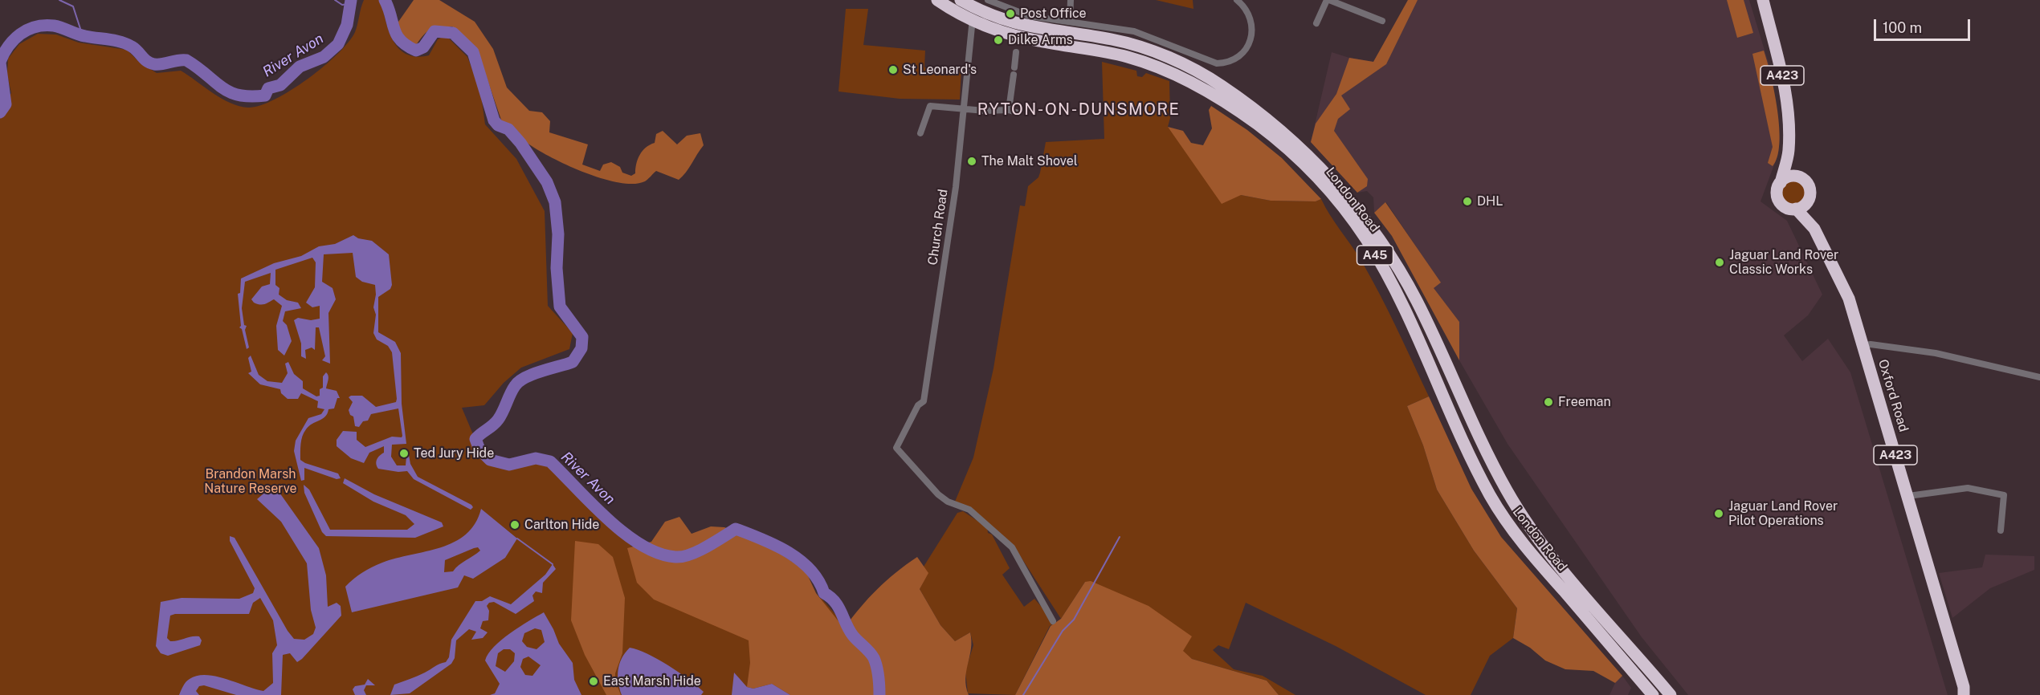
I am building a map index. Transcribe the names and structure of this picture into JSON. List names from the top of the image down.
{
  "streets": {
    "highway": [
      "A423",
      "London Road",
      "A45",
      "Oxford Road"
    ],
    "street": ["Church Road"]
  },
  "crossings": [
    ["A423", "Oxford Road"],
    ["London Road", "Church Road"]
  ],
  "districts": ["RYTON-ON-DUNSMORE"],
  "water": ["River Avon"],
  "parks": ["Brandon Marsh Nature Reserve"],
  "places": [
    "Post Office",
    "Dilke Arms",
    "St Leonard's",
    "The Malt Shovel",
    "DHL",
    "Jaguar Land Rover Classic Works",
    "Freeman",
    "Ted Jury Hide",
    "Jaguar Land Rover Pilot Operations",
    "Carlton Hide",
    "East Marsh Hide"
  ],
  "scale_bar": "100 m"
}
